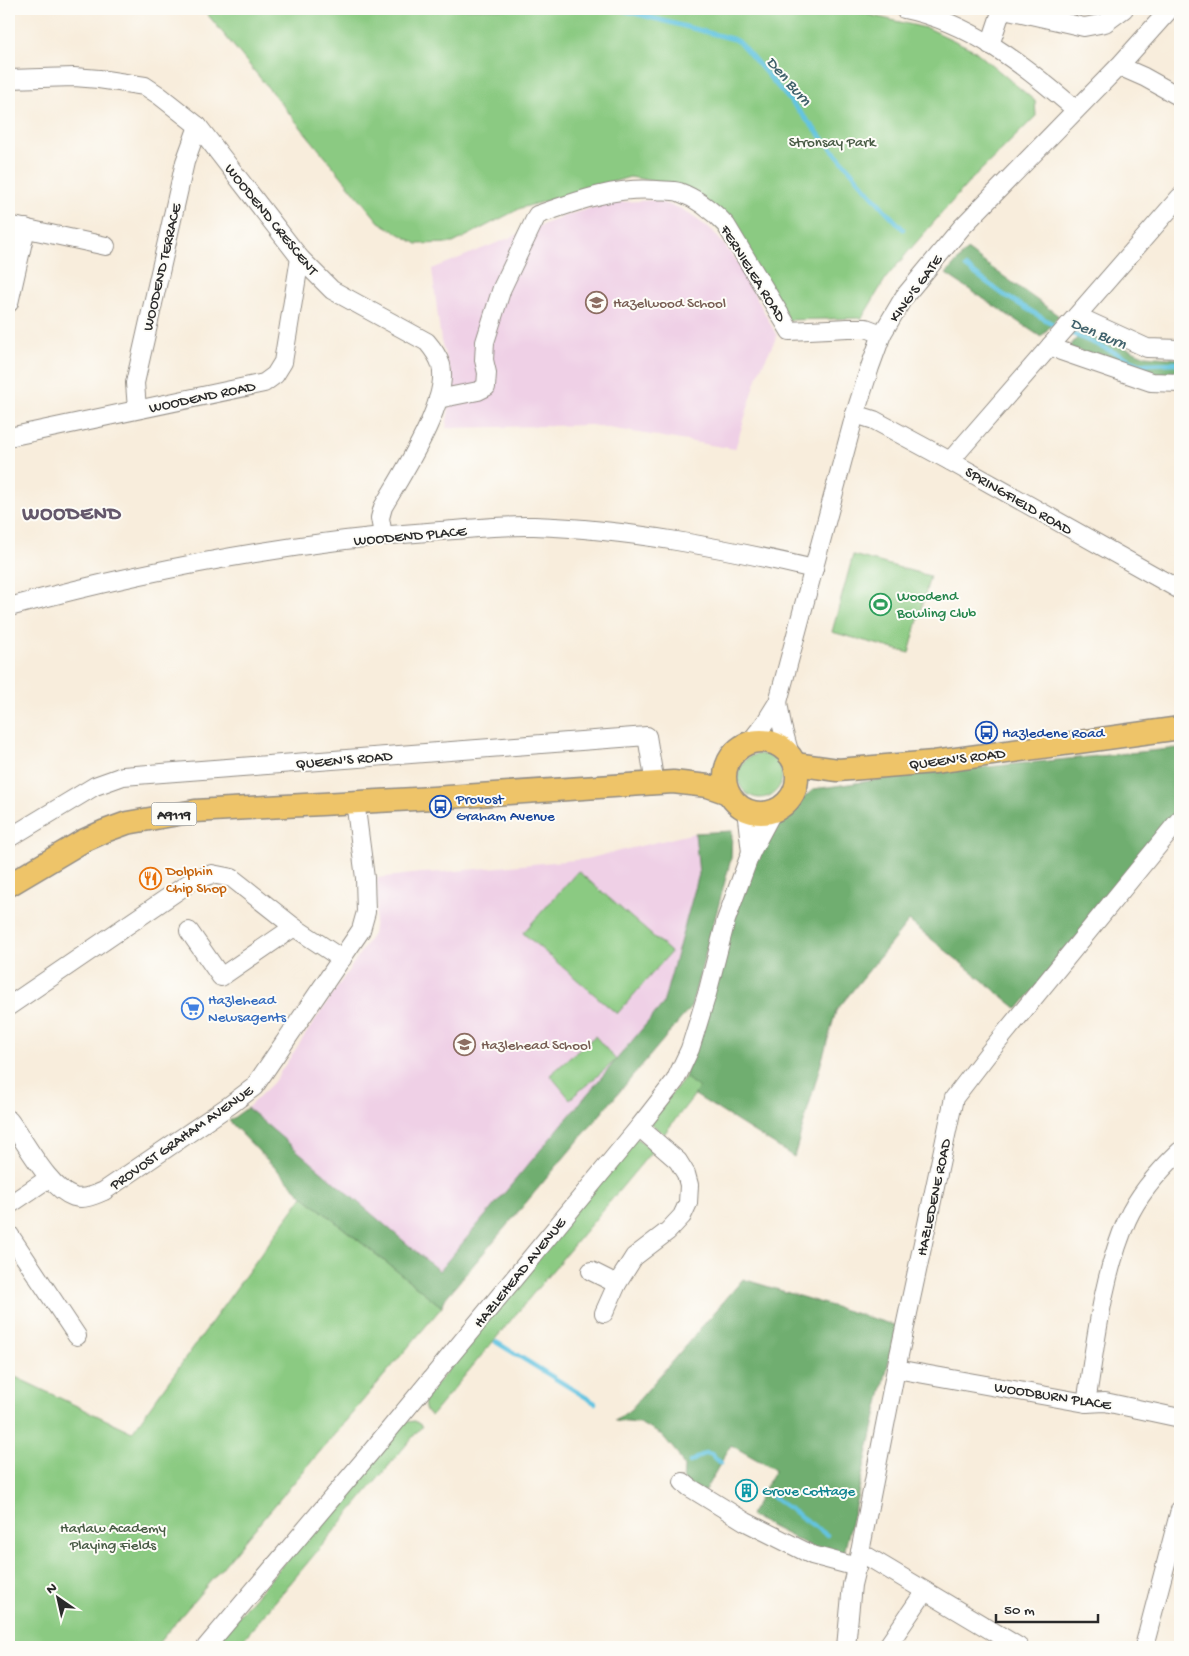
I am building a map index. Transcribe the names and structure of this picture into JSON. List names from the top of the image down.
{
  "streets": {
    "main road": ["QUEEN'S ROAD", "A9119"],
    "street": [
      "WOODEND CRESCENT",
      "WOODEND TERRACE",
      "FERNIELEA ROAD",
      "KING'S GATE",
      "WOODEND ROAD",
      "SPRINGFIELD ROAD",
      "WOODEND PLACE",
      "PROVOST GRAHAM AVENUE",
      "HAZLEDENE ROAD",
      "HAZLEHEAD AVENUE",
      "WOODBURN PLACE"
    ]
  },
  "crossings": [
    ["WOODEND CRESCENT", "WOODEND TERRACE"],
    ["WOODEND CRESCENT", "FERNIELEA ROAD"],
    ["WOODEND CRESCENT", "WOODEND ROAD"],
    ["WOODEND CRESCENT", "WOODEND PLACE"],
    ["WOODEND TERRACE", "WOODEND ROAD"],
    ["FERNIELEA ROAD", "KING'S GATE"],
    ["KING'S GATE", "SPRINGFIELD ROAD"],
    ["KING'S GATE", "WOODEND PLACE"],
    ["KING'S GATE", "A9119"],
    ["KING'S GATE", "HAZLEHEAD AVENUE"],
    ["QUEEN'S ROAD", "A9119"],
    ["A9119", "PROVOST GRAHAM AVENUE"],
    ["A9119", "HAZLEHEAD AVENUE"],
    ["HAZLEDENE ROAD", "WOODBURN PLACE"]
  ],
  "districts": ["WOODEND"],
  "water": ["Den Burn"],
  "parks": ["Stronsay Park", "Harlaw Academy Playing Fields"],
  "places": {
    "school or university": ["Hazelwood School", "Hazlehead School"],
    "sports": ["Woodend Bowling Club"],
    "bus stop": ["Hazledene Road", "Provost Graham Avenue"],
    "restaurant": ["Dolphin Chip Shop"],
    "supermarket": ["Hazlehead Newsagents"],
    "building": ["Grove Cottage"]
  },
  "scale_bar": "50 m",
  "north": "top left"
}
